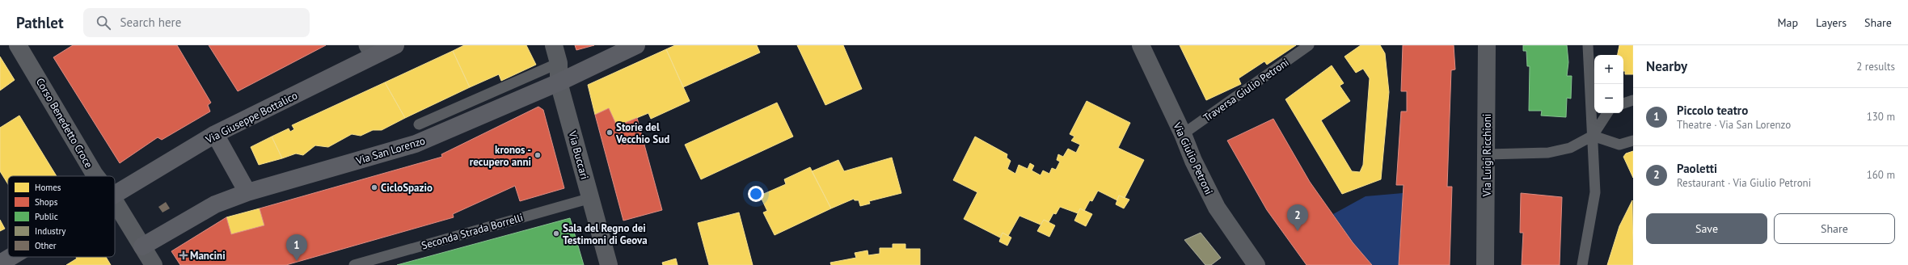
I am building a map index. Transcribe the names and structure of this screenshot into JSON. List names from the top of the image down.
{
  "streets": {
    "main road": ["Via Giuseppe Bottalico", "Via San Lorenzo"],
    "street": [
      "Corso Benedetto Croce",
      "Via Buccari",
      "Via Luigi Ricchioni",
      "Via Giulio Petroni"
    ],
    "lane": ["Traversa Giulio Petroni", "Seconda Strada Borrelli"]
  },
  "crossings": [
    ["Traversa Giulio Petroni", "Via Giulio Petroni"],
    ["Corso Benedetto Croce", "Via San Lorenzo"],
    ["Via San Lorenzo", "Via Buccari"],
    ["Via Buccari", "Seconda Strada Borrelli"]
  ],
  "places": {
    "other": [
      "Storie del Vecchio Sud",
      "kronos - recupero anni",
      "CicloSpazio",
      "Sala del Regno dei Testimoni di Geova"
    ],
    "health": ["Mancini"]
  },
  "legend": [
    "Homes",
    "Shops",
    "Public",
    "Industry",
    "Other"
  ],
  "page": {
    "header": "Pathlet",
    "search": "Search here",
    "nav": ["Map", "Layers", "Share"],
    "heading": ["Nearby", "2 results"],
    "map_buttons": ["+", "−"],
    "list": [
      {
        "mark": "1",
        "name": "Piccolo teatro",
        "note": "Theatre · Via San Lorenzo",
        "value": "130 m"
      },
      {
        "mark": "2",
        "name": "Paoletti",
        "note": "Restaurant · Via Giulio Petroni",
        "value": "160 m"
      }
    ],
    "buttons": ["Save", "Share"],
    "pins": ["2", "1"]
  }
}
